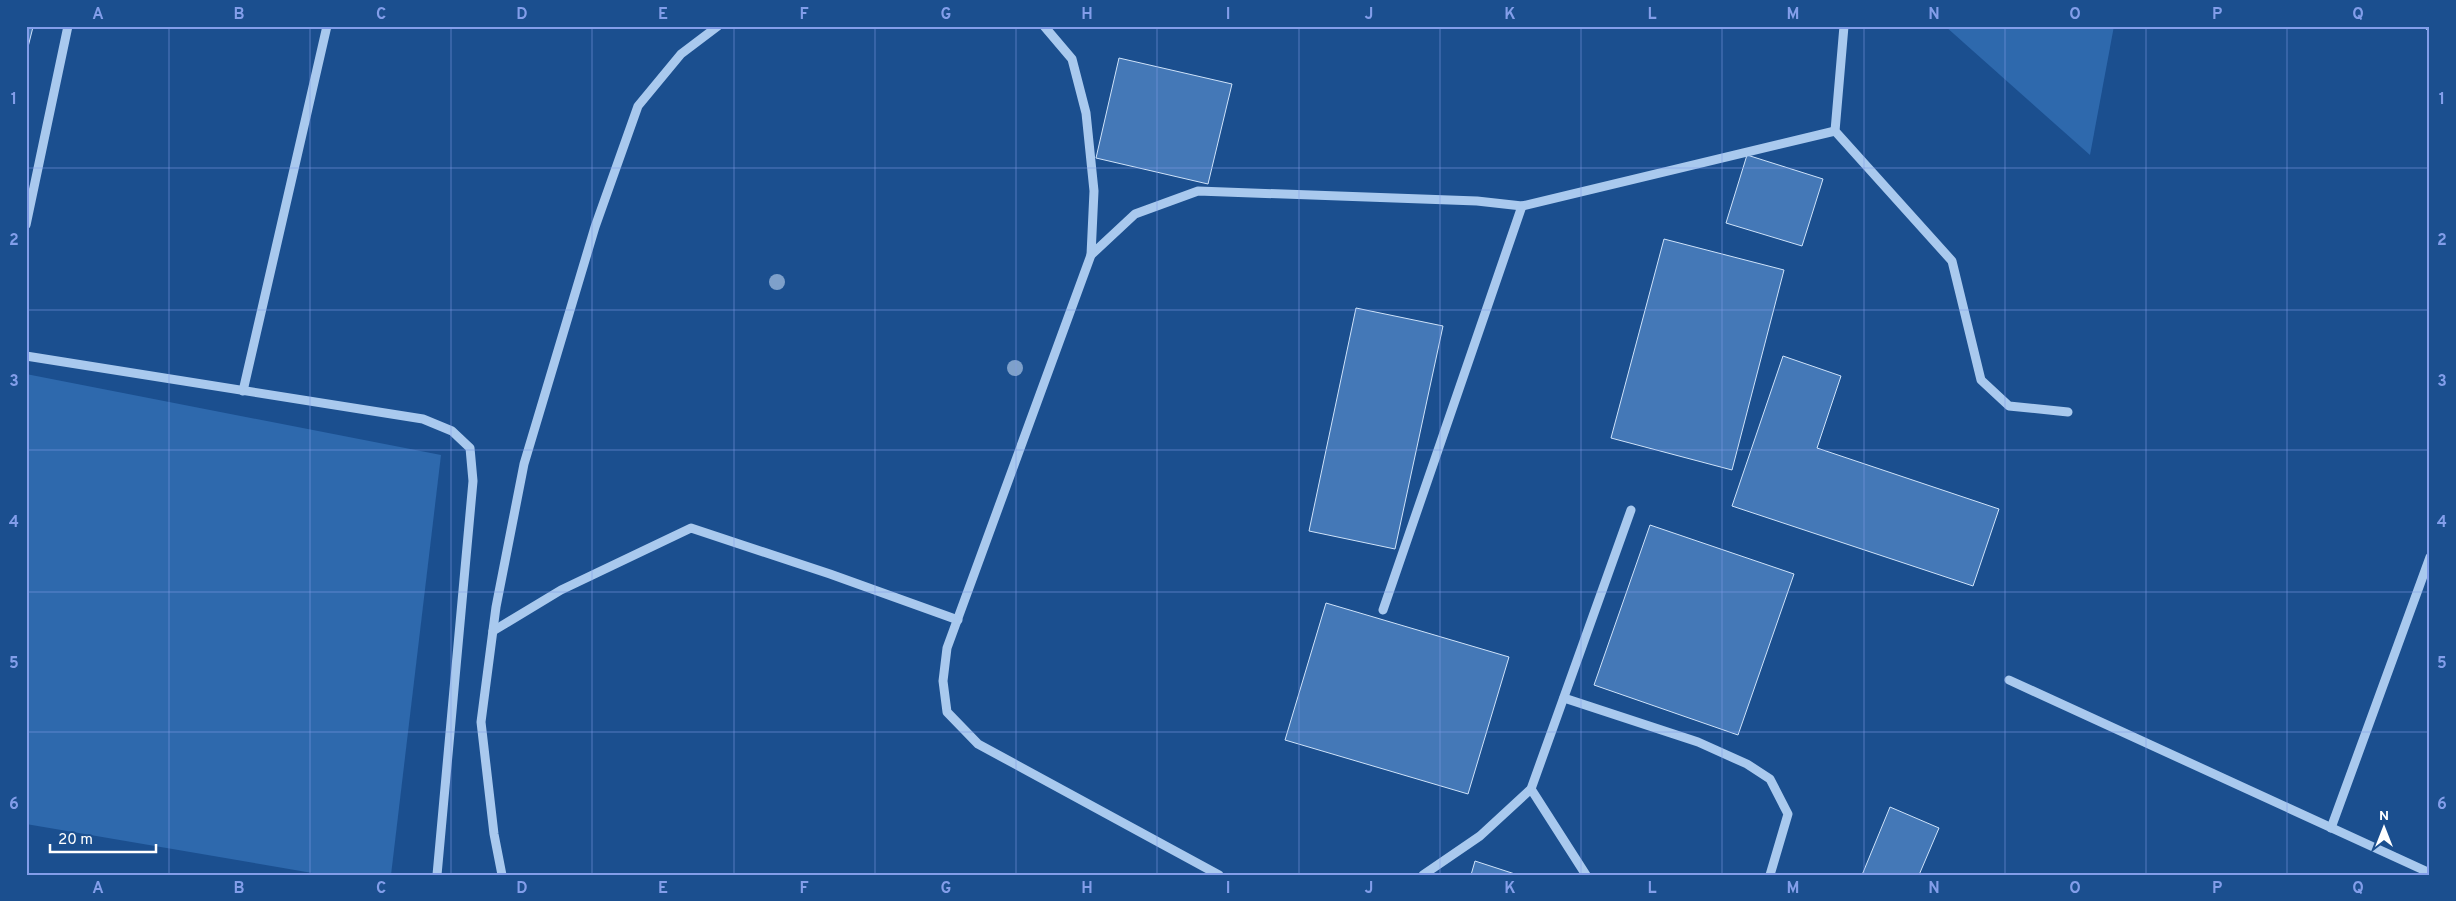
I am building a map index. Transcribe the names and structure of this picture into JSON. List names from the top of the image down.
{
  "scale_bar": "20 m",
  "north": "top",
  "grid": {
    "columns": [
      "A",
      "B",
      "C",
      "D",
      "E",
      "F",
      "G",
      "H",
      "I",
      "J",
      "K",
      "L",
      "M",
      "N",
      "O",
      "P",
      "Q"
    ],
    "rows": [
      "1",
      "2",
      "3",
      "4",
      "5",
      "6"
    ]
  }
}
